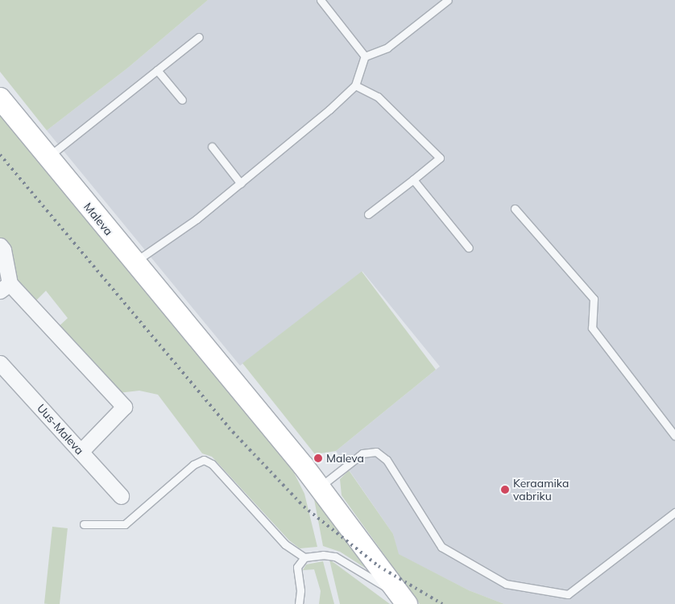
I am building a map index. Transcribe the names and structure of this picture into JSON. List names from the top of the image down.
{
  "streets": {
    "street": ["Maleva", "Uus-Maleva"]
  },
  "places": ["Maleva", "Keraamika vabriku"]
}
